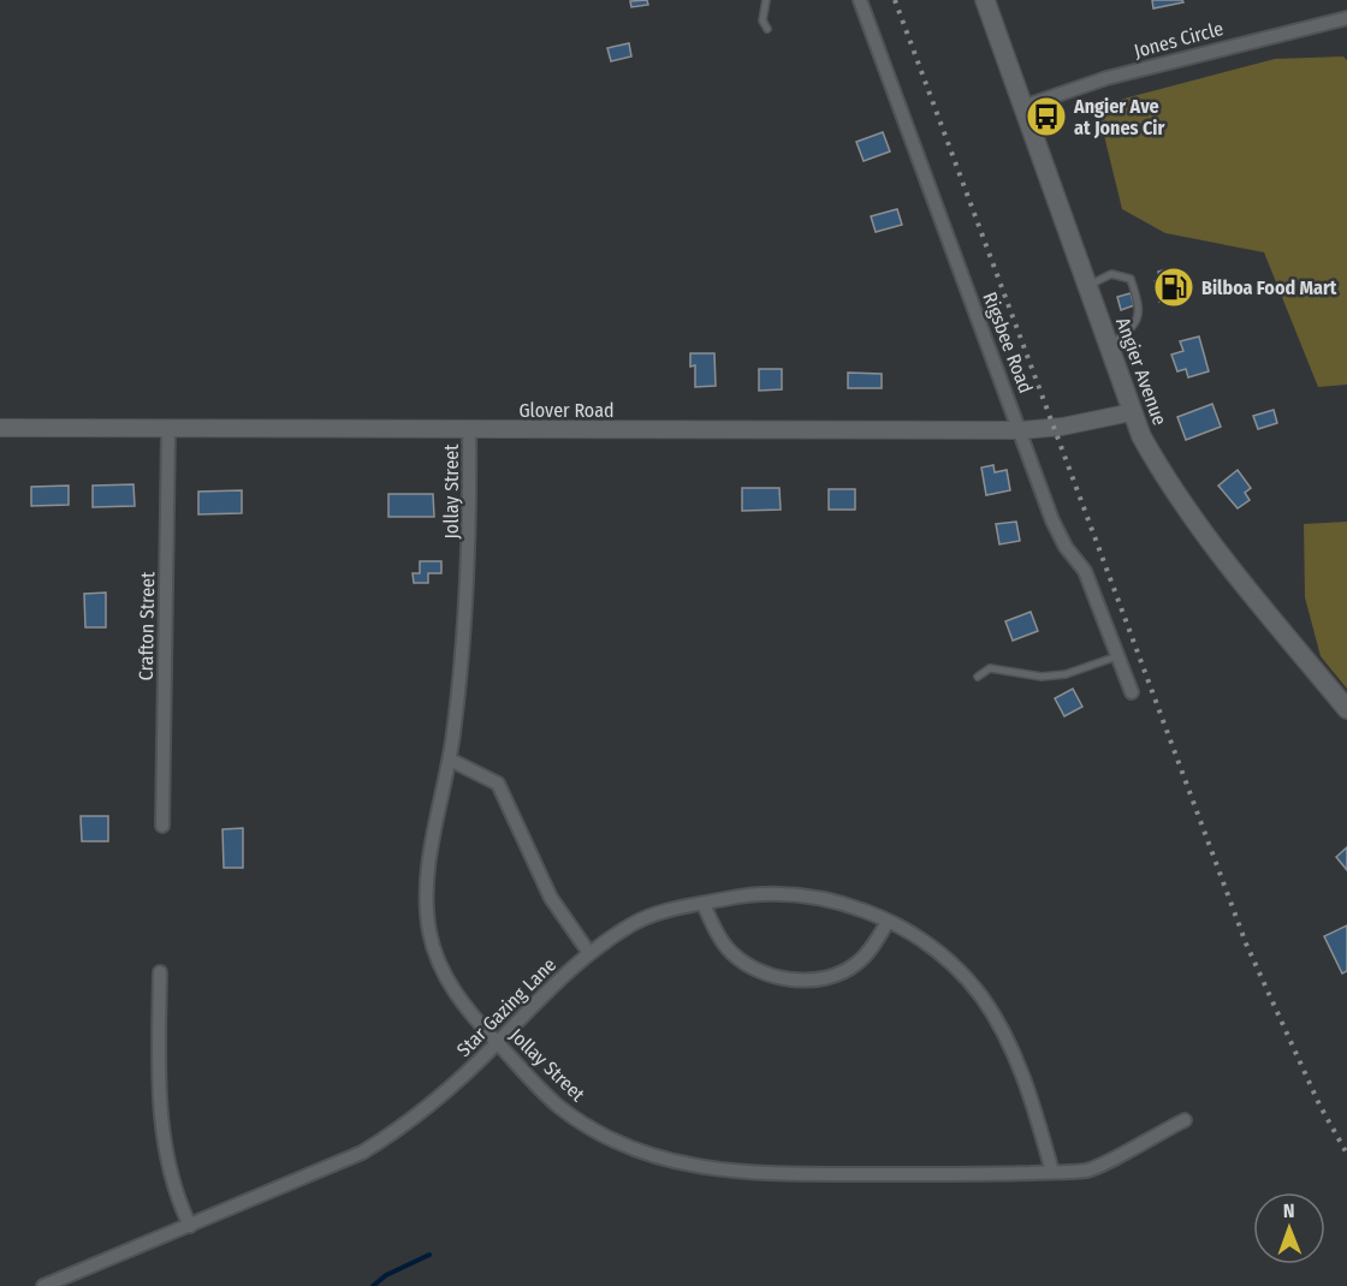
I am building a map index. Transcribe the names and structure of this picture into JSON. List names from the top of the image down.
{
  "streets": {
    "main road": ["Angier Avenue"],
    "street": [
      "Jones Circle",
      "Rigsbee Road",
      "Glover Road",
      "Jollay Street",
      "Crafton Street",
      "Star Gazing Lane"
    ]
  },
  "crossings": [
    ["Jones Circle", "Angier Avenue"],
    ["Rigsbee Road", "Glover Road"],
    ["Angier Avenue", "Glover Road"],
    ["Glover Road", "Jollay Street"],
    ["Glover Road", "Crafton Street"],
    ["Jollay Street", "Star Gazing Lane"]
  ],
  "places": {
    "bus stop": ["Angier Ave at Jones Cir"],
    "fuel station": ["Bilboa Food Mart"]
  },
  "north": "top"
}
